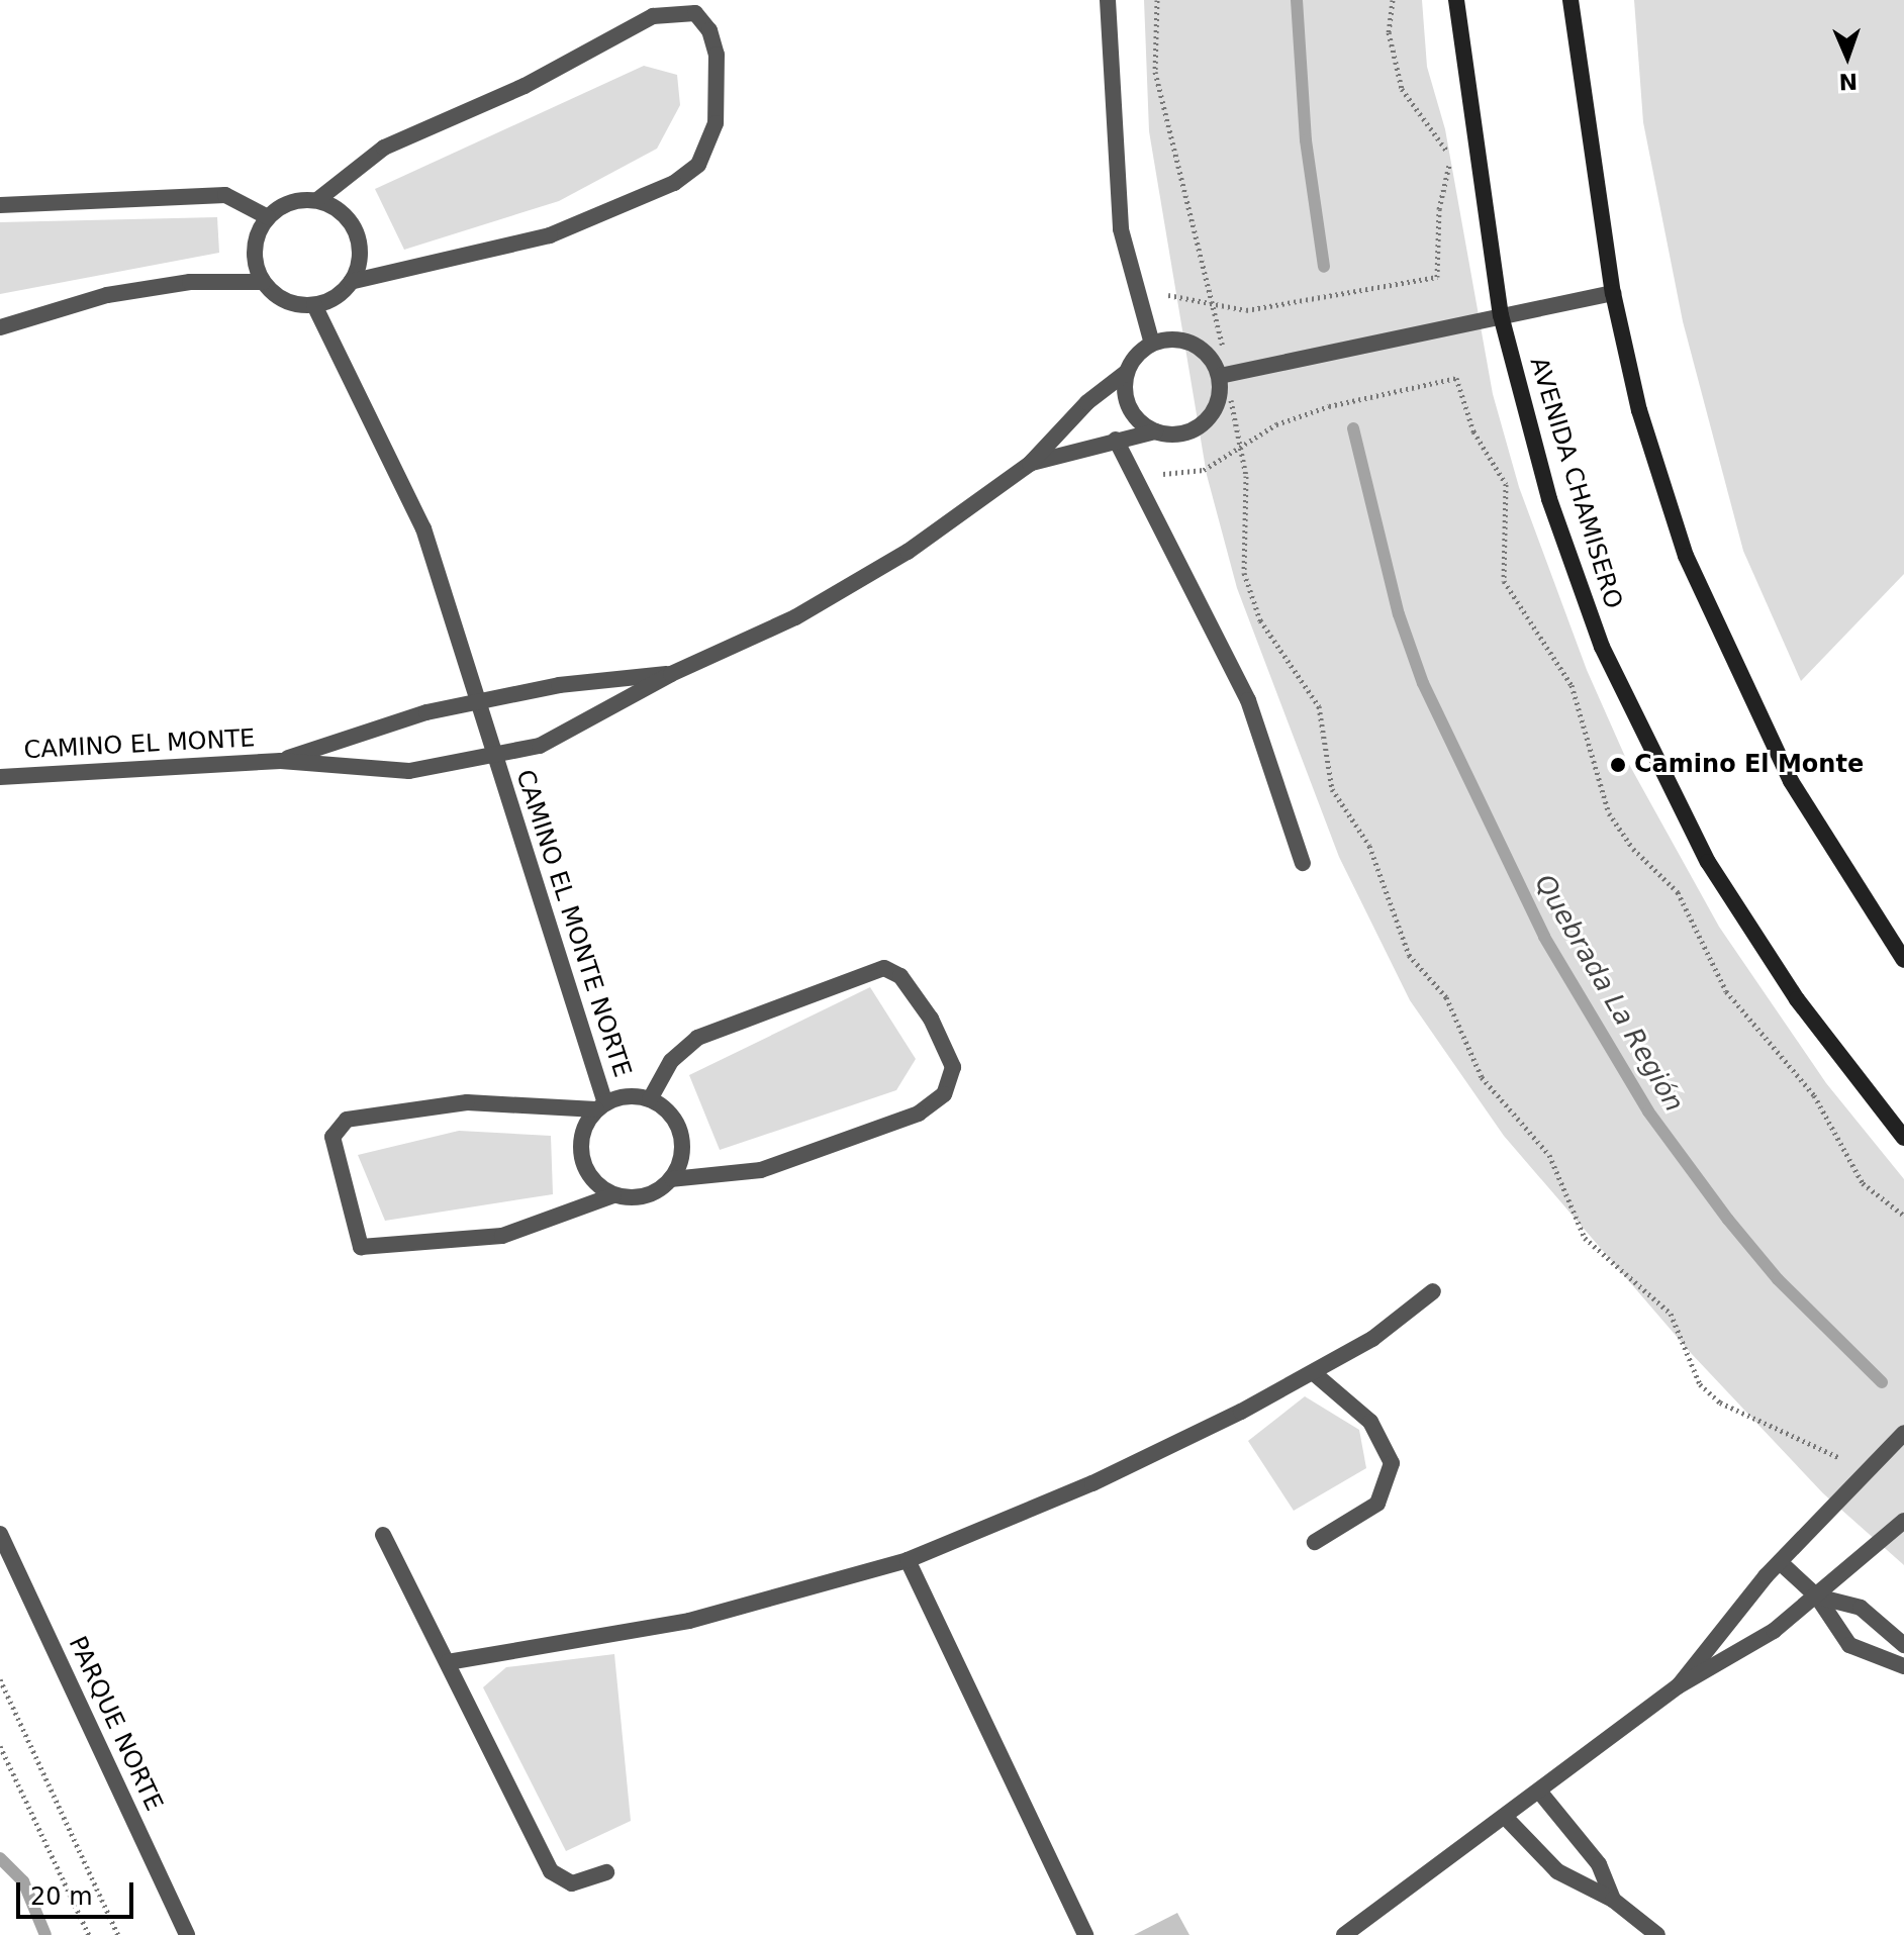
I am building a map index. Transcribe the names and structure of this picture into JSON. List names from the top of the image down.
{
  "streets": {
    "street": [
      "AVENIDA CHAMISERO",
      "CAMINO EL MONTE",
      "CAMINO EL MONTE NORTE",
      "PARQUE NORTE"
    ]
  },
  "crossings": [
    ["CAMINO EL MONTE", "CAMINO EL MONTE NORTE"]
  ],
  "water": ["Quebrada La Región"],
  "places": ["Camino El Monte"],
  "scale_bar": "20 m",
  "north": "bottom"
}
